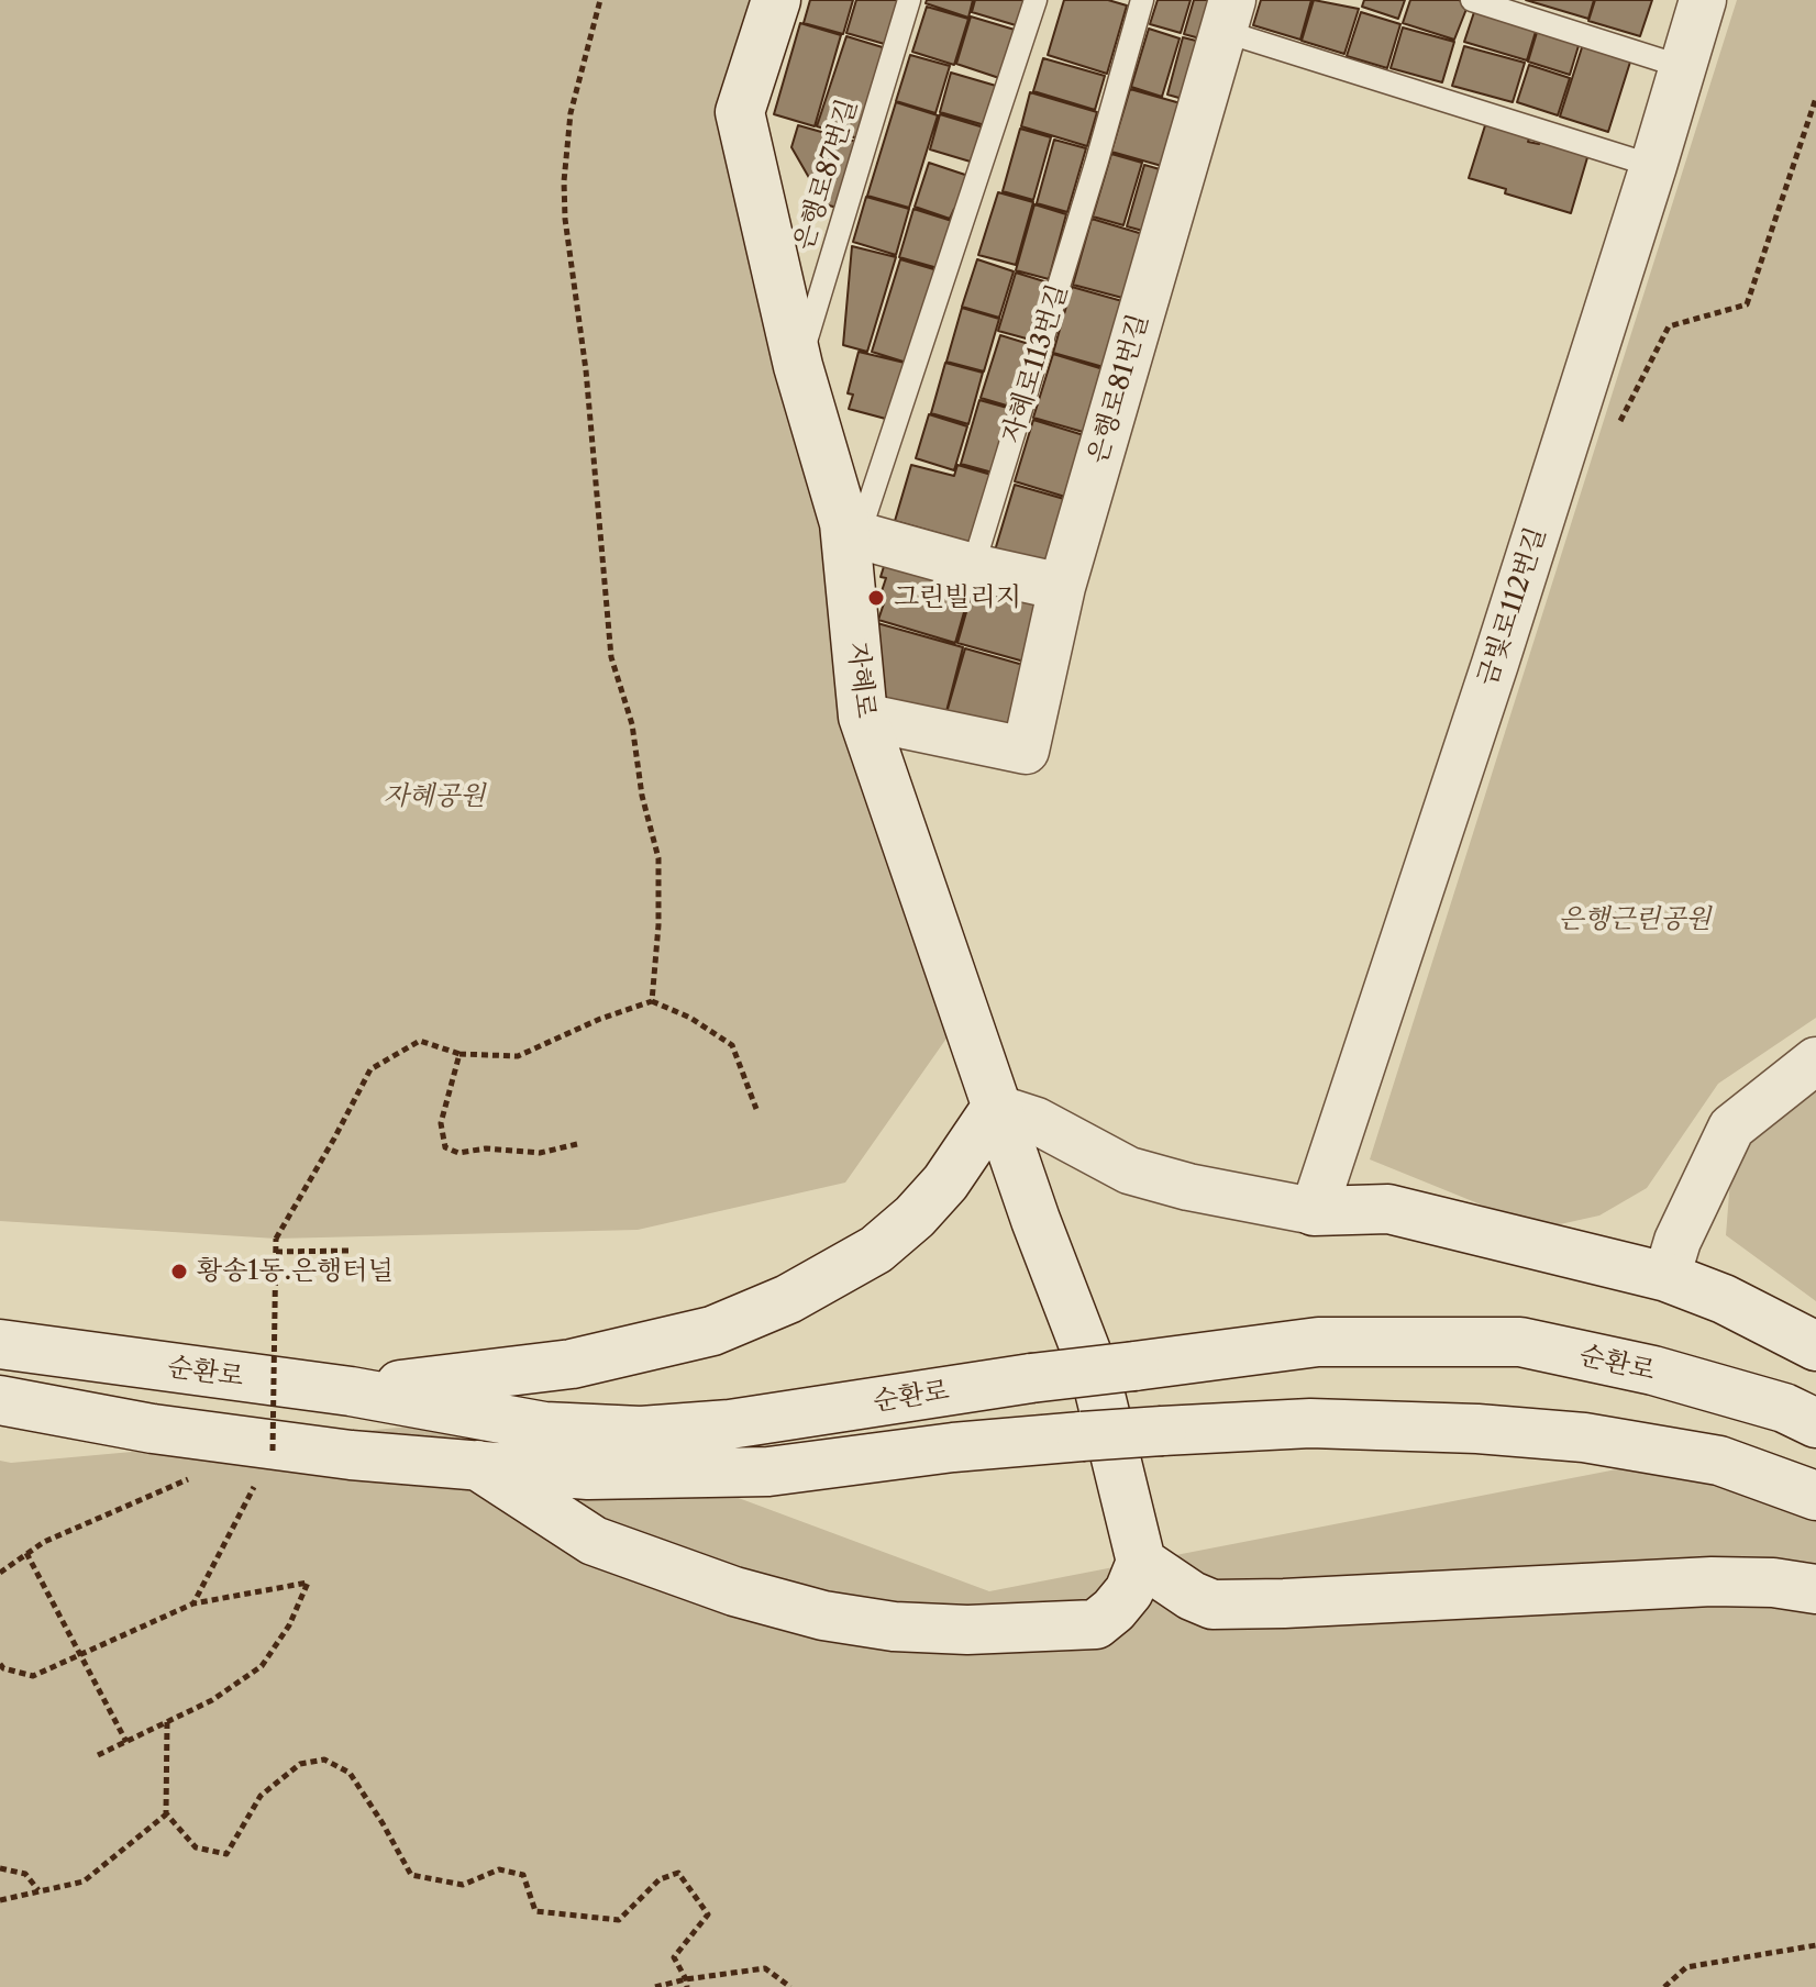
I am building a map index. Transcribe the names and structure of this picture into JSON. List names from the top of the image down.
{
  "streets": {
    "main road": ["자혜로", "순환로"],
    "street": ["은행로81번길", "금빛로112번길"],
    "lane": ["은행로87번길", "자혜로113번길"]
  },
  "crossings": [
    ["은행로87번길", "자혜로"],
    ["은행로81번길", "금빛로112번길"],
    ["은행로81번길", "자혜로"]
  ],
  "parks": ["자혜공원", "은행근린공원"],
  "places": ["그린빌리지", "황송1동.은행터널"]
}
